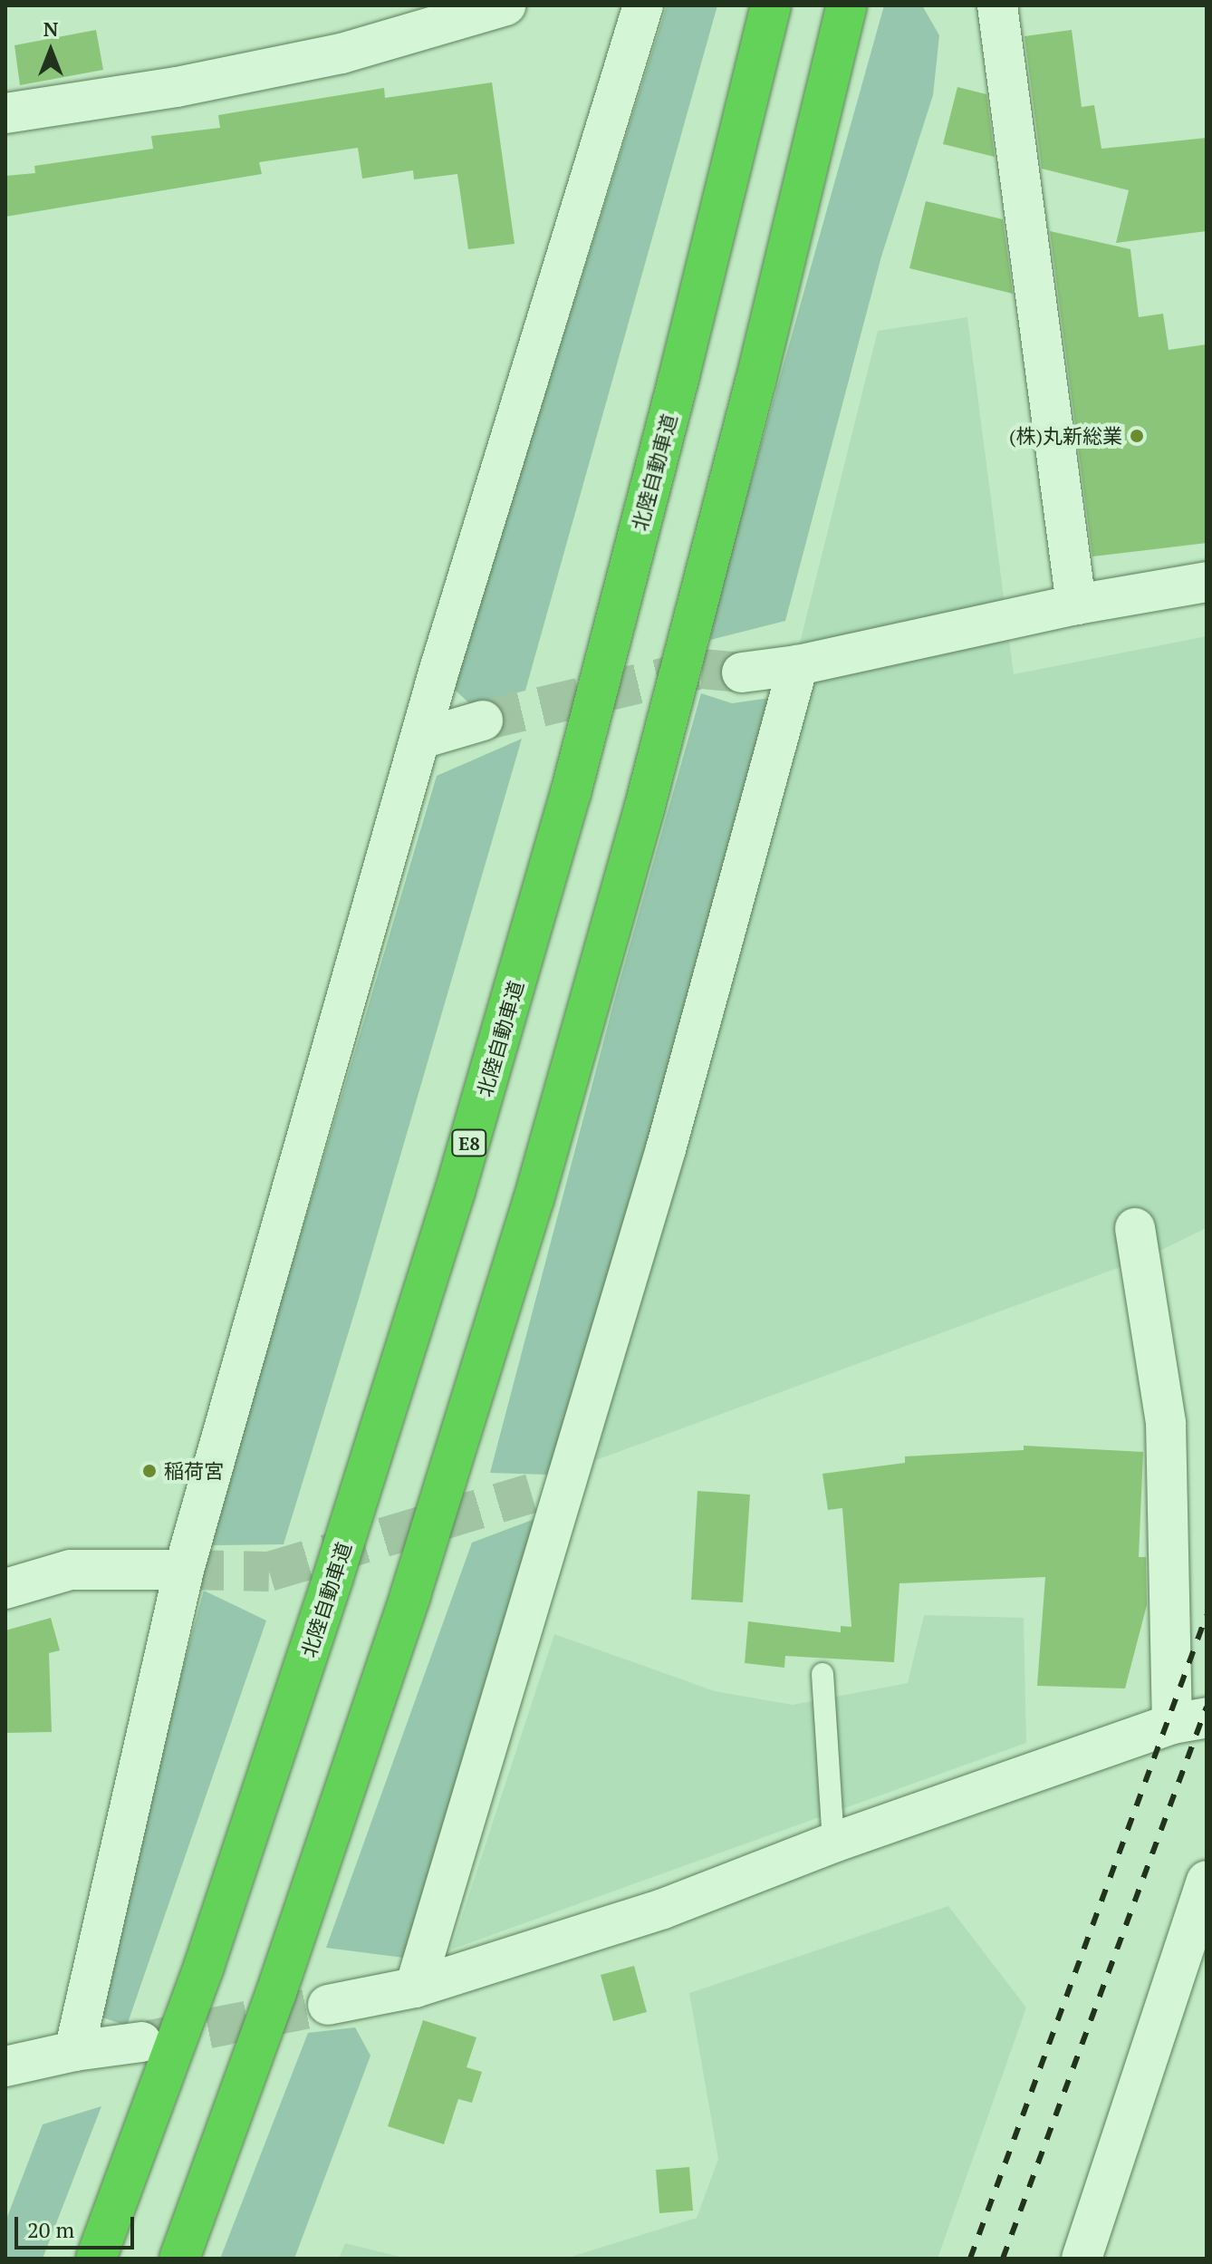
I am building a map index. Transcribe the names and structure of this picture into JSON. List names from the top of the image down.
{
  "streets": {
    "highway": ["北陸自動車道", "E8"]
  },
  "places": ["(株)丸新総業", "稲荷宮"],
  "scale_bar": "20 m",
  "north": "top"
}
